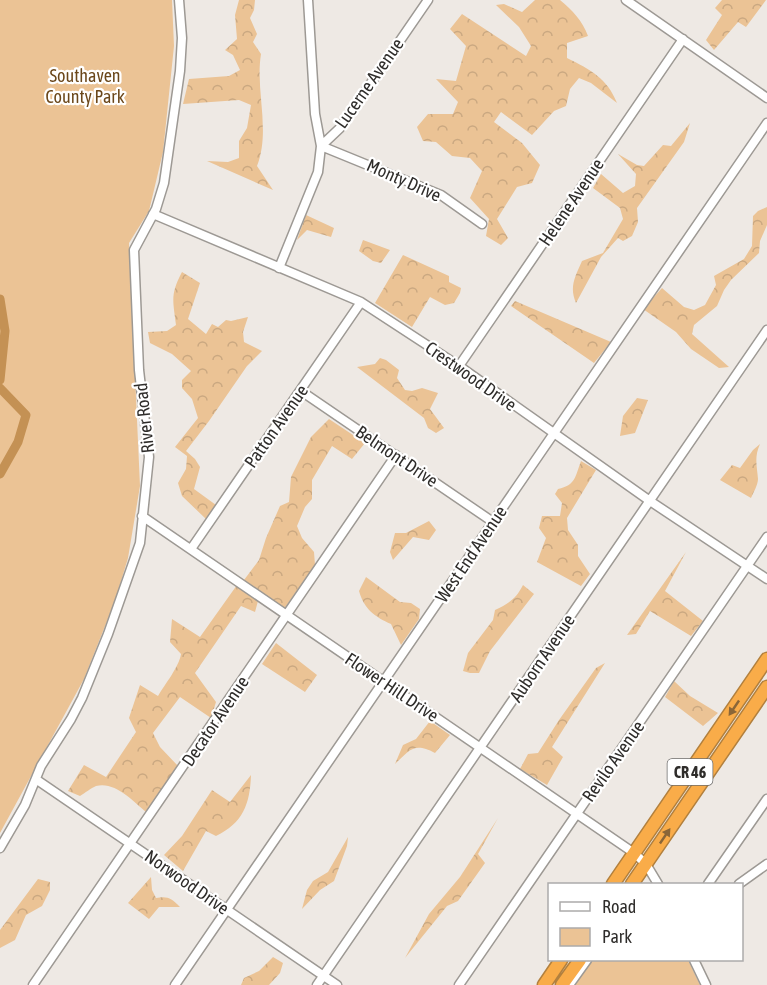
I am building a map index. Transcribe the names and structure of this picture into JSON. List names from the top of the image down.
{
  "streets": {
    "highway": ["CR 46"],
    "street": [
      "Lucerne Avenue",
      "Monty Drive",
      "Helene Avenue",
      "Crestwood Drive",
      "River Road",
      "Patton Avenue",
      "Belmont Drive",
      "West End Avenue",
      "Auborn Avenue",
      "Flower Hill Drive",
      "Decator Avenue",
      "Revilo Avenue",
      "Norwood Drive"
    ]
  },
  "crossings": [
    ["Lucerne Avenue", "Monty Drive"],
    ["Lucerne Avenue", "Crestwood Drive"],
    ["Helene Avenue", "Crestwood Drive"],
    ["Crestwood Drive", "River Road"],
    ["Crestwood Drive", "Patton Avenue"],
    ["Crestwood Drive", "West End Avenue"],
    ["Crestwood Drive", "Auborn Avenue"],
    ["Crestwood Drive", "Revilo Avenue"],
    ["River Road", "Flower Hill Drive"],
    ["River Road", "Norwood Drive"],
    ["Patton Avenue", "Belmont Drive"],
    ["Patton Avenue", "Flower Hill Drive"],
    ["Belmont Drive", "West End Avenue"],
    ["Belmont Drive", "Decator Avenue"],
    ["West End Avenue", "Flower Hill Drive"],
    ["West End Avenue", "Norwood Drive"],
    ["Auborn Avenue", "Flower Hill Drive"],
    ["Auborn Avenue", "Norwood Drive"],
    ["Flower Hill Drive", "Decator Avenue"],
    ["Flower Hill Drive", "Revilo Avenue"],
    ["Flower Hill Drive", "CR 46"],
    ["Decator Avenue", "Norwood Drive"]
  ],
  "parks": ["Southaven County Park"],
  "legend": ["Road", "Park"]
}
